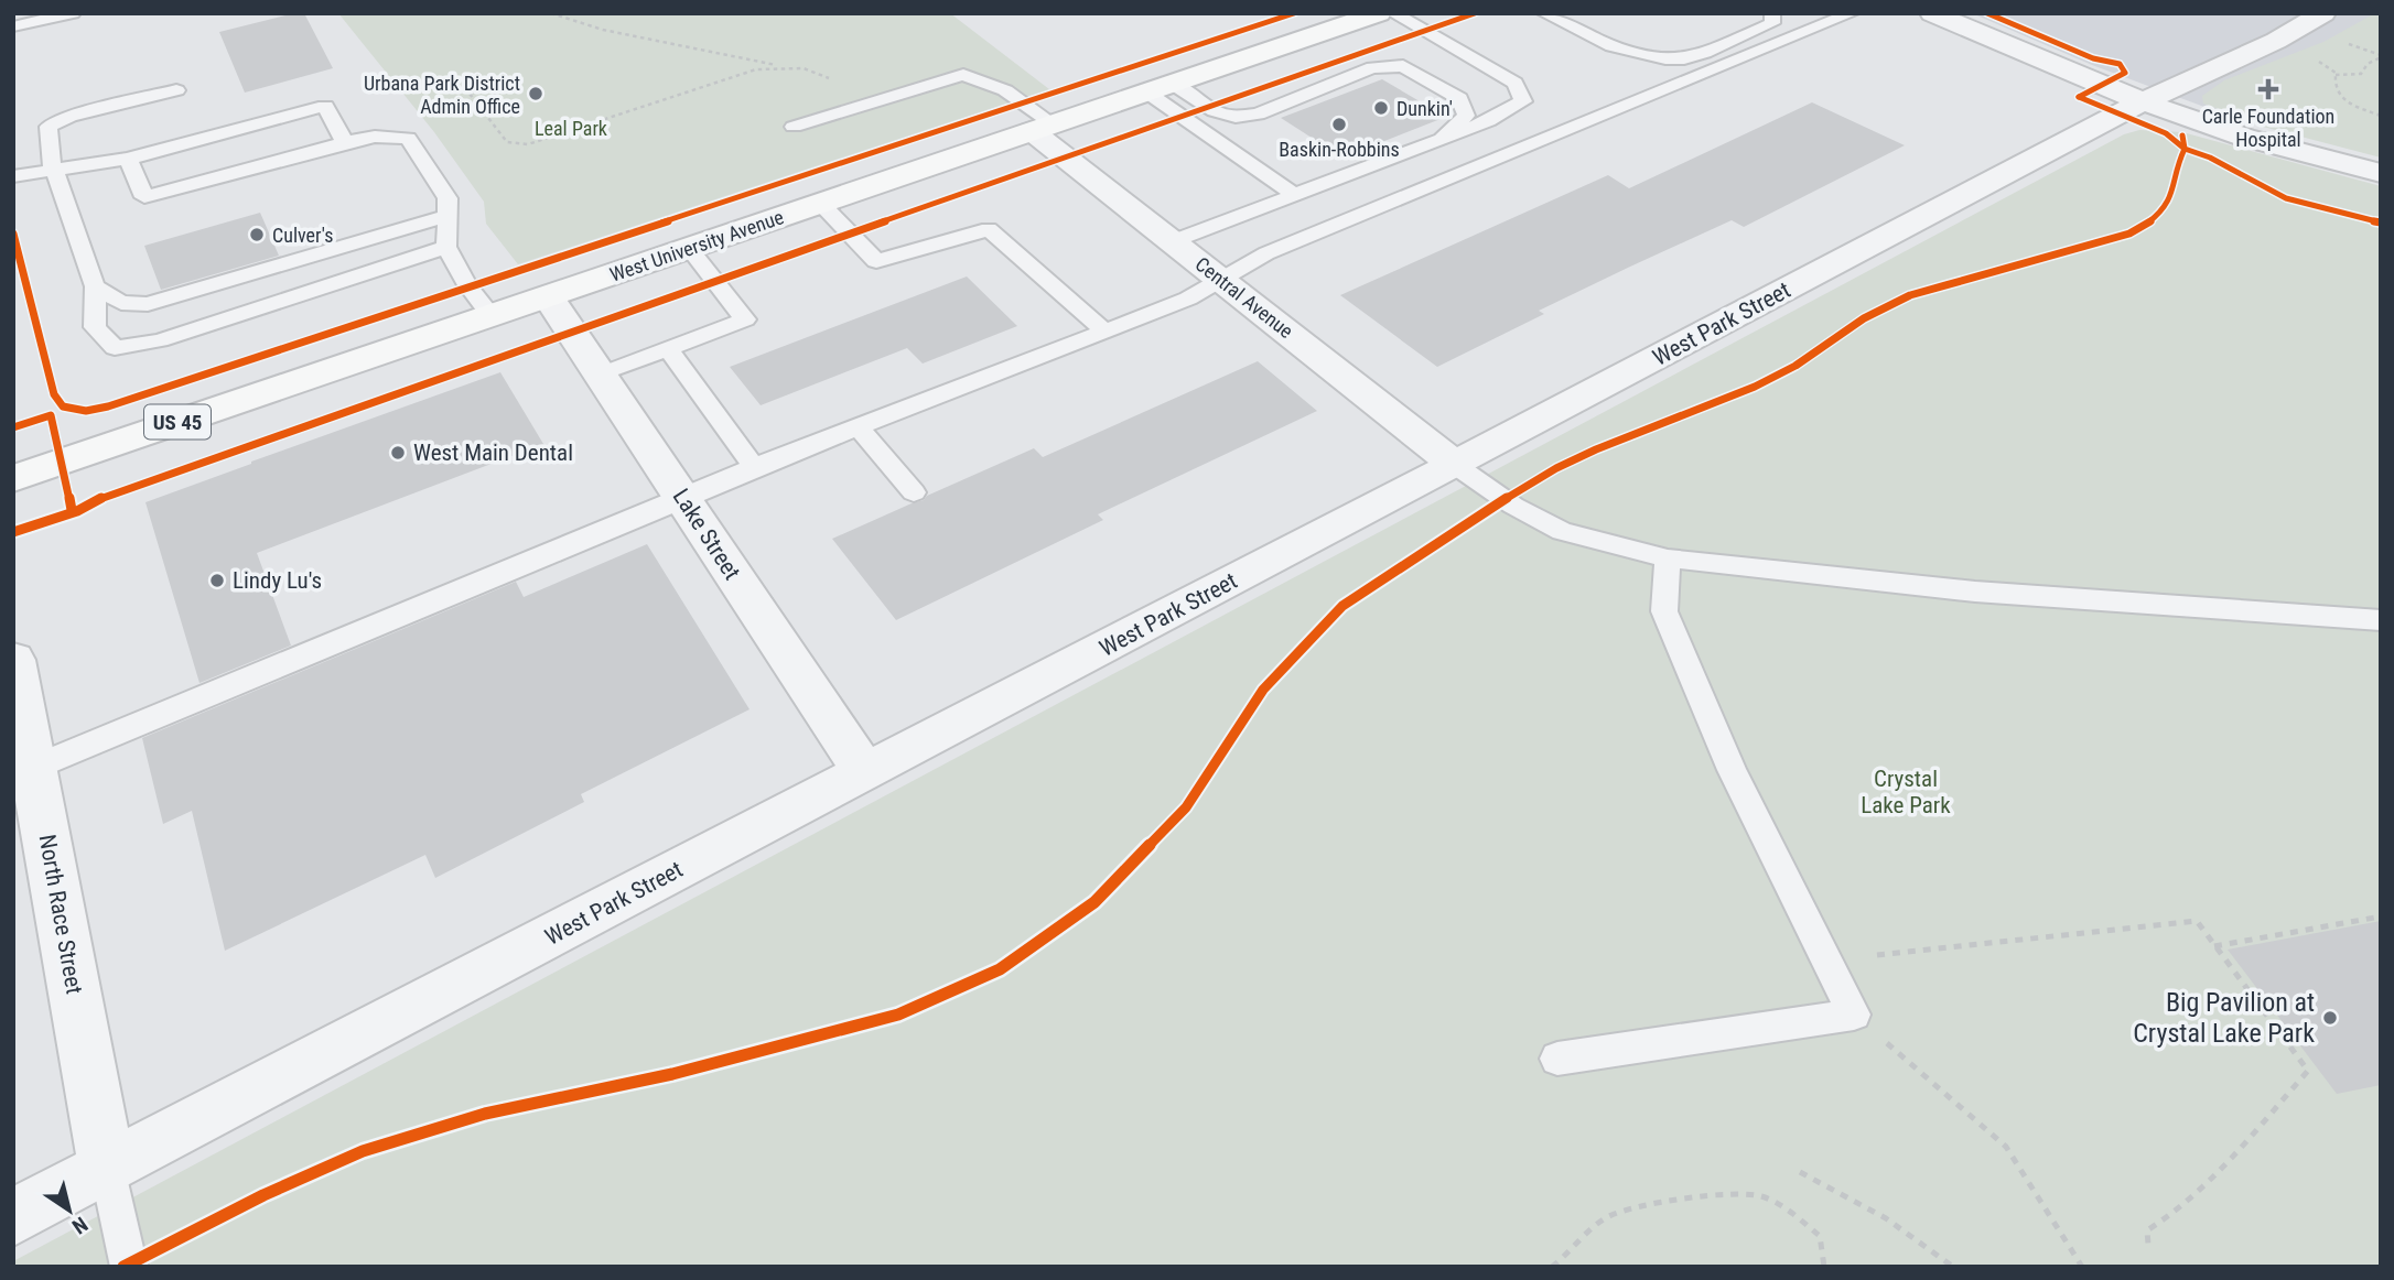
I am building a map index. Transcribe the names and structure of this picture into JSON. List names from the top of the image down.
{
  "streets": {
    "main road": ["West University Avenue", "US 45"],
    "street": [
      "Central Avenue",
      "West Park Street",
      "Lake Street",
      "North Race Street"
    ]
  },
  "crossings": [
    ["West University Avenue", "Central Avenue"],
    ["West University Avenue", "Lake Street"],
    ["Central Avenue", "West Park Street"],
    ["West Park Street", "Lake Street"],
    ["West Park Street", "North Race Street"]
  ],
  "parks": ["Leal Park", "Crystal Lake Park"],
  "places": {
    "health": ["Carle Foundation Hospital"],
    "other": [
      "Urbana Park District Admin Office",
      "Dunkin'",
      "Baskin-Robbins",
      "Culver's",
      "West Main Dental",
      "Lindy Lu's",
      "Big Pavilion at Crystal Lake Park"
    ]
  },
  "north": "bottom right"
}
